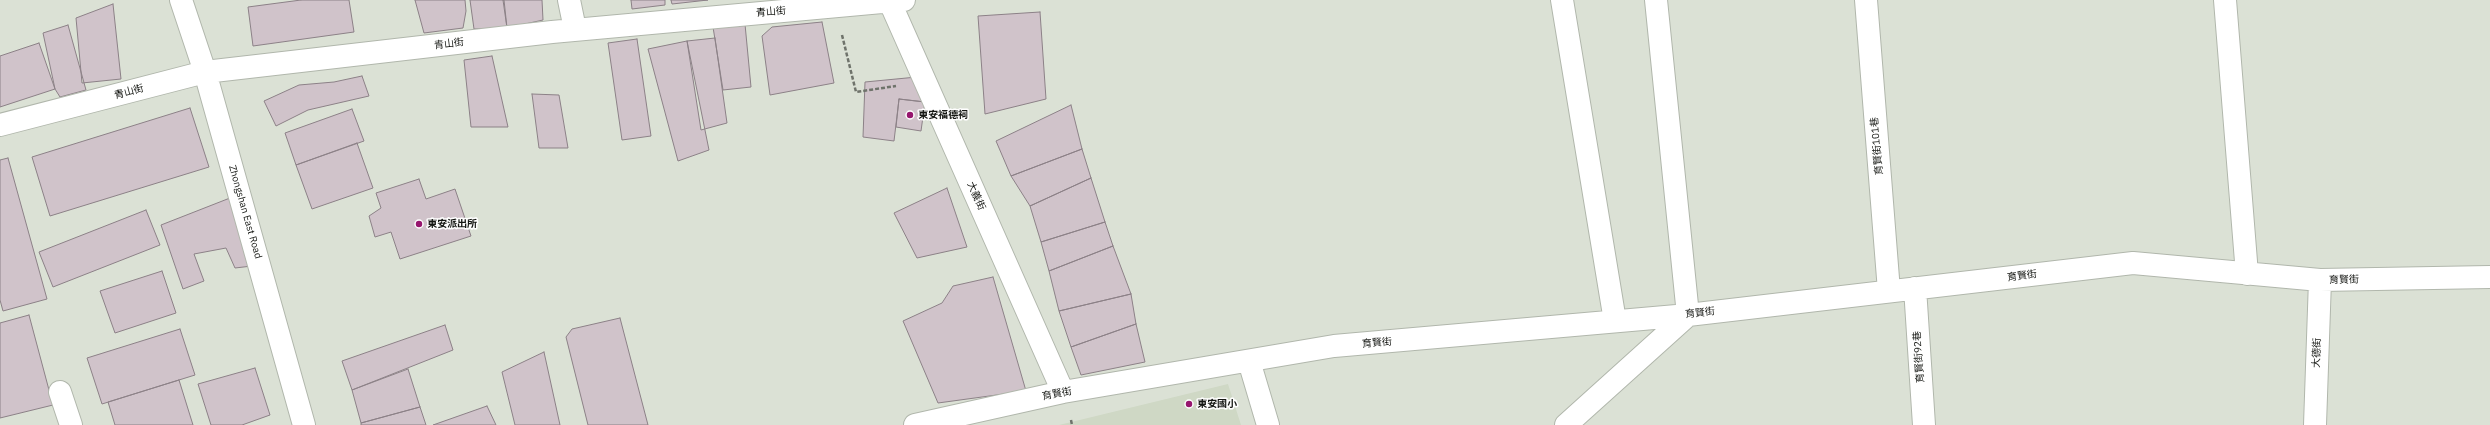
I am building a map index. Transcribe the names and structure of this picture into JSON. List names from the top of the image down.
{
  "streets": {
    "street": [
      "青山街",
      "育賢街101巷",
      "大義街",
      "Zhongshan East Road",
      "育賢街",
      "大德街",
      "育賢街92巷"
    ]
  },
  "crossings": [
    ["青山街", "大義街"],
    ["青山街", "Zhongshan East Road"],
    ["育賢街101巷", "育賢街"],
    ["大義街", "育賢街"],
    ["育賢街", "大德街"],
    ["育賢街", "育賢街92巷"]
  ],
  "places": ["東安福德祠", "東安派出所", "東安國小"]
}
